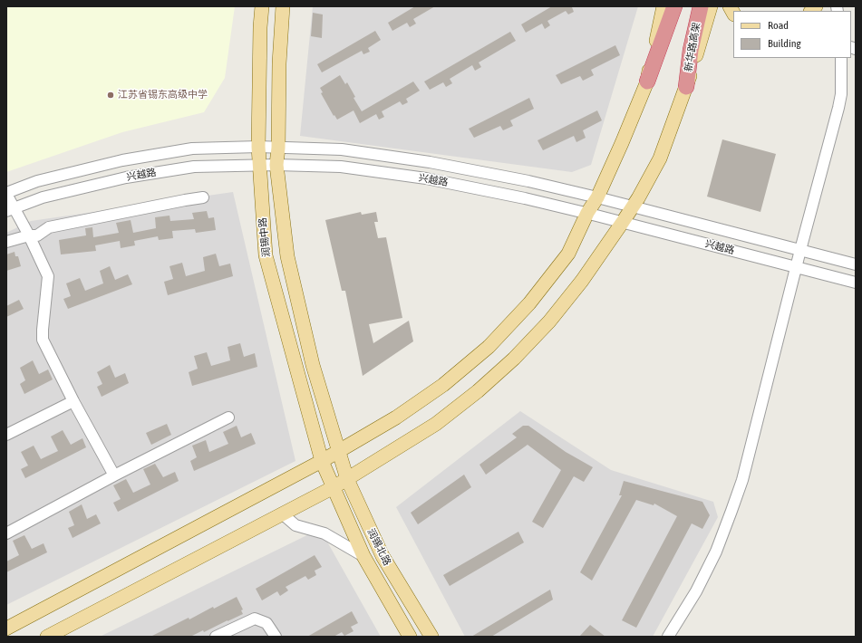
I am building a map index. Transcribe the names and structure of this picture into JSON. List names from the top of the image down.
{
  "streets": {
    "highway": ["新华路高架"],
    "main road": ["润锡中路", "润锡北路"],
    "street": ["兴越路"]
  },
  "crossings": [
    ["兴越路", "润锡中路"],
    ["润锡中路", "润锡北路"]
  ],
  "places": ["江苏省锡东高级中学"],
  "legend": ["Road", "Building"]
}
